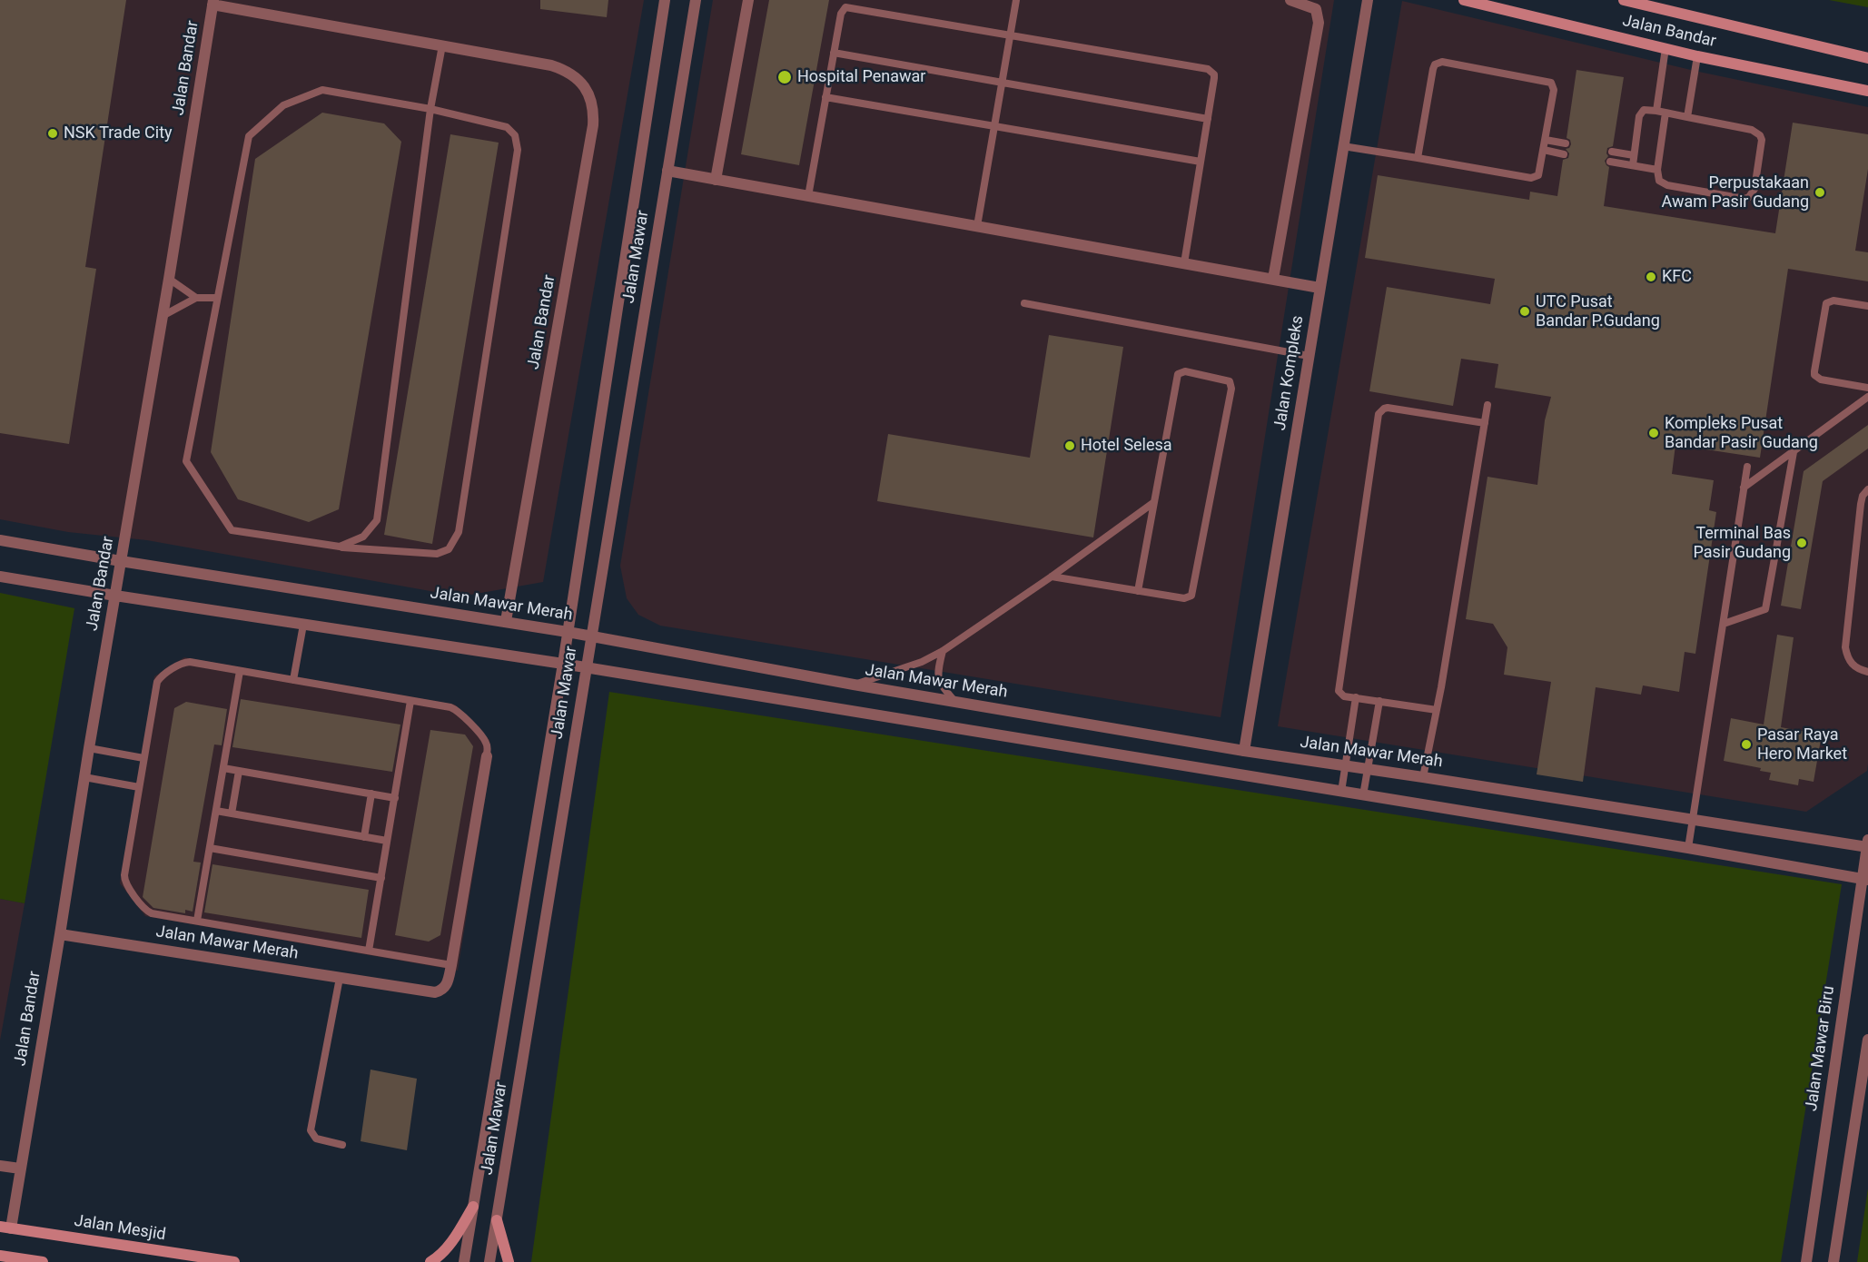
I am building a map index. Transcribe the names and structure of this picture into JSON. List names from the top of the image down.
{
  "streets": {
    "main road": ["Jalan Bandar", "Jalan Mesjid"],
    "street": [
      "Jalan Mawar",
      "Jalan Kompleks",
      "Jalan Mawar Merah",
      "Jalan Mawar Biru"
    ]
  },
  "crossings": [
    ["Jalan Bandar", "Jalan Mawar Merah"],
    ["Jalan Bandar", "Jalan Mesjid"],
    ["Jalan Mawar", "Jalan Mawar Merah"],
    ["Jalan Kompleks", "Jalan Mawar Merah"],
    ["Jalan Mawar Merah", "Jalan Mawar Biru"]
  ],
  "places": [
    "Hospital Penawar",
    "NSK Trade City",
    "Perpustakaan Awam Pasir Gudang",
    "KFC",
    "UTC Pusat Bandar P.Gudang",
    "Kompleks Pusat Bandar Pasir Gudang",
    "Hotel Selesa",
    "Terminal Bas Pasir Gudang",
    "Pasar Raya Hero Market"
  ]
}
